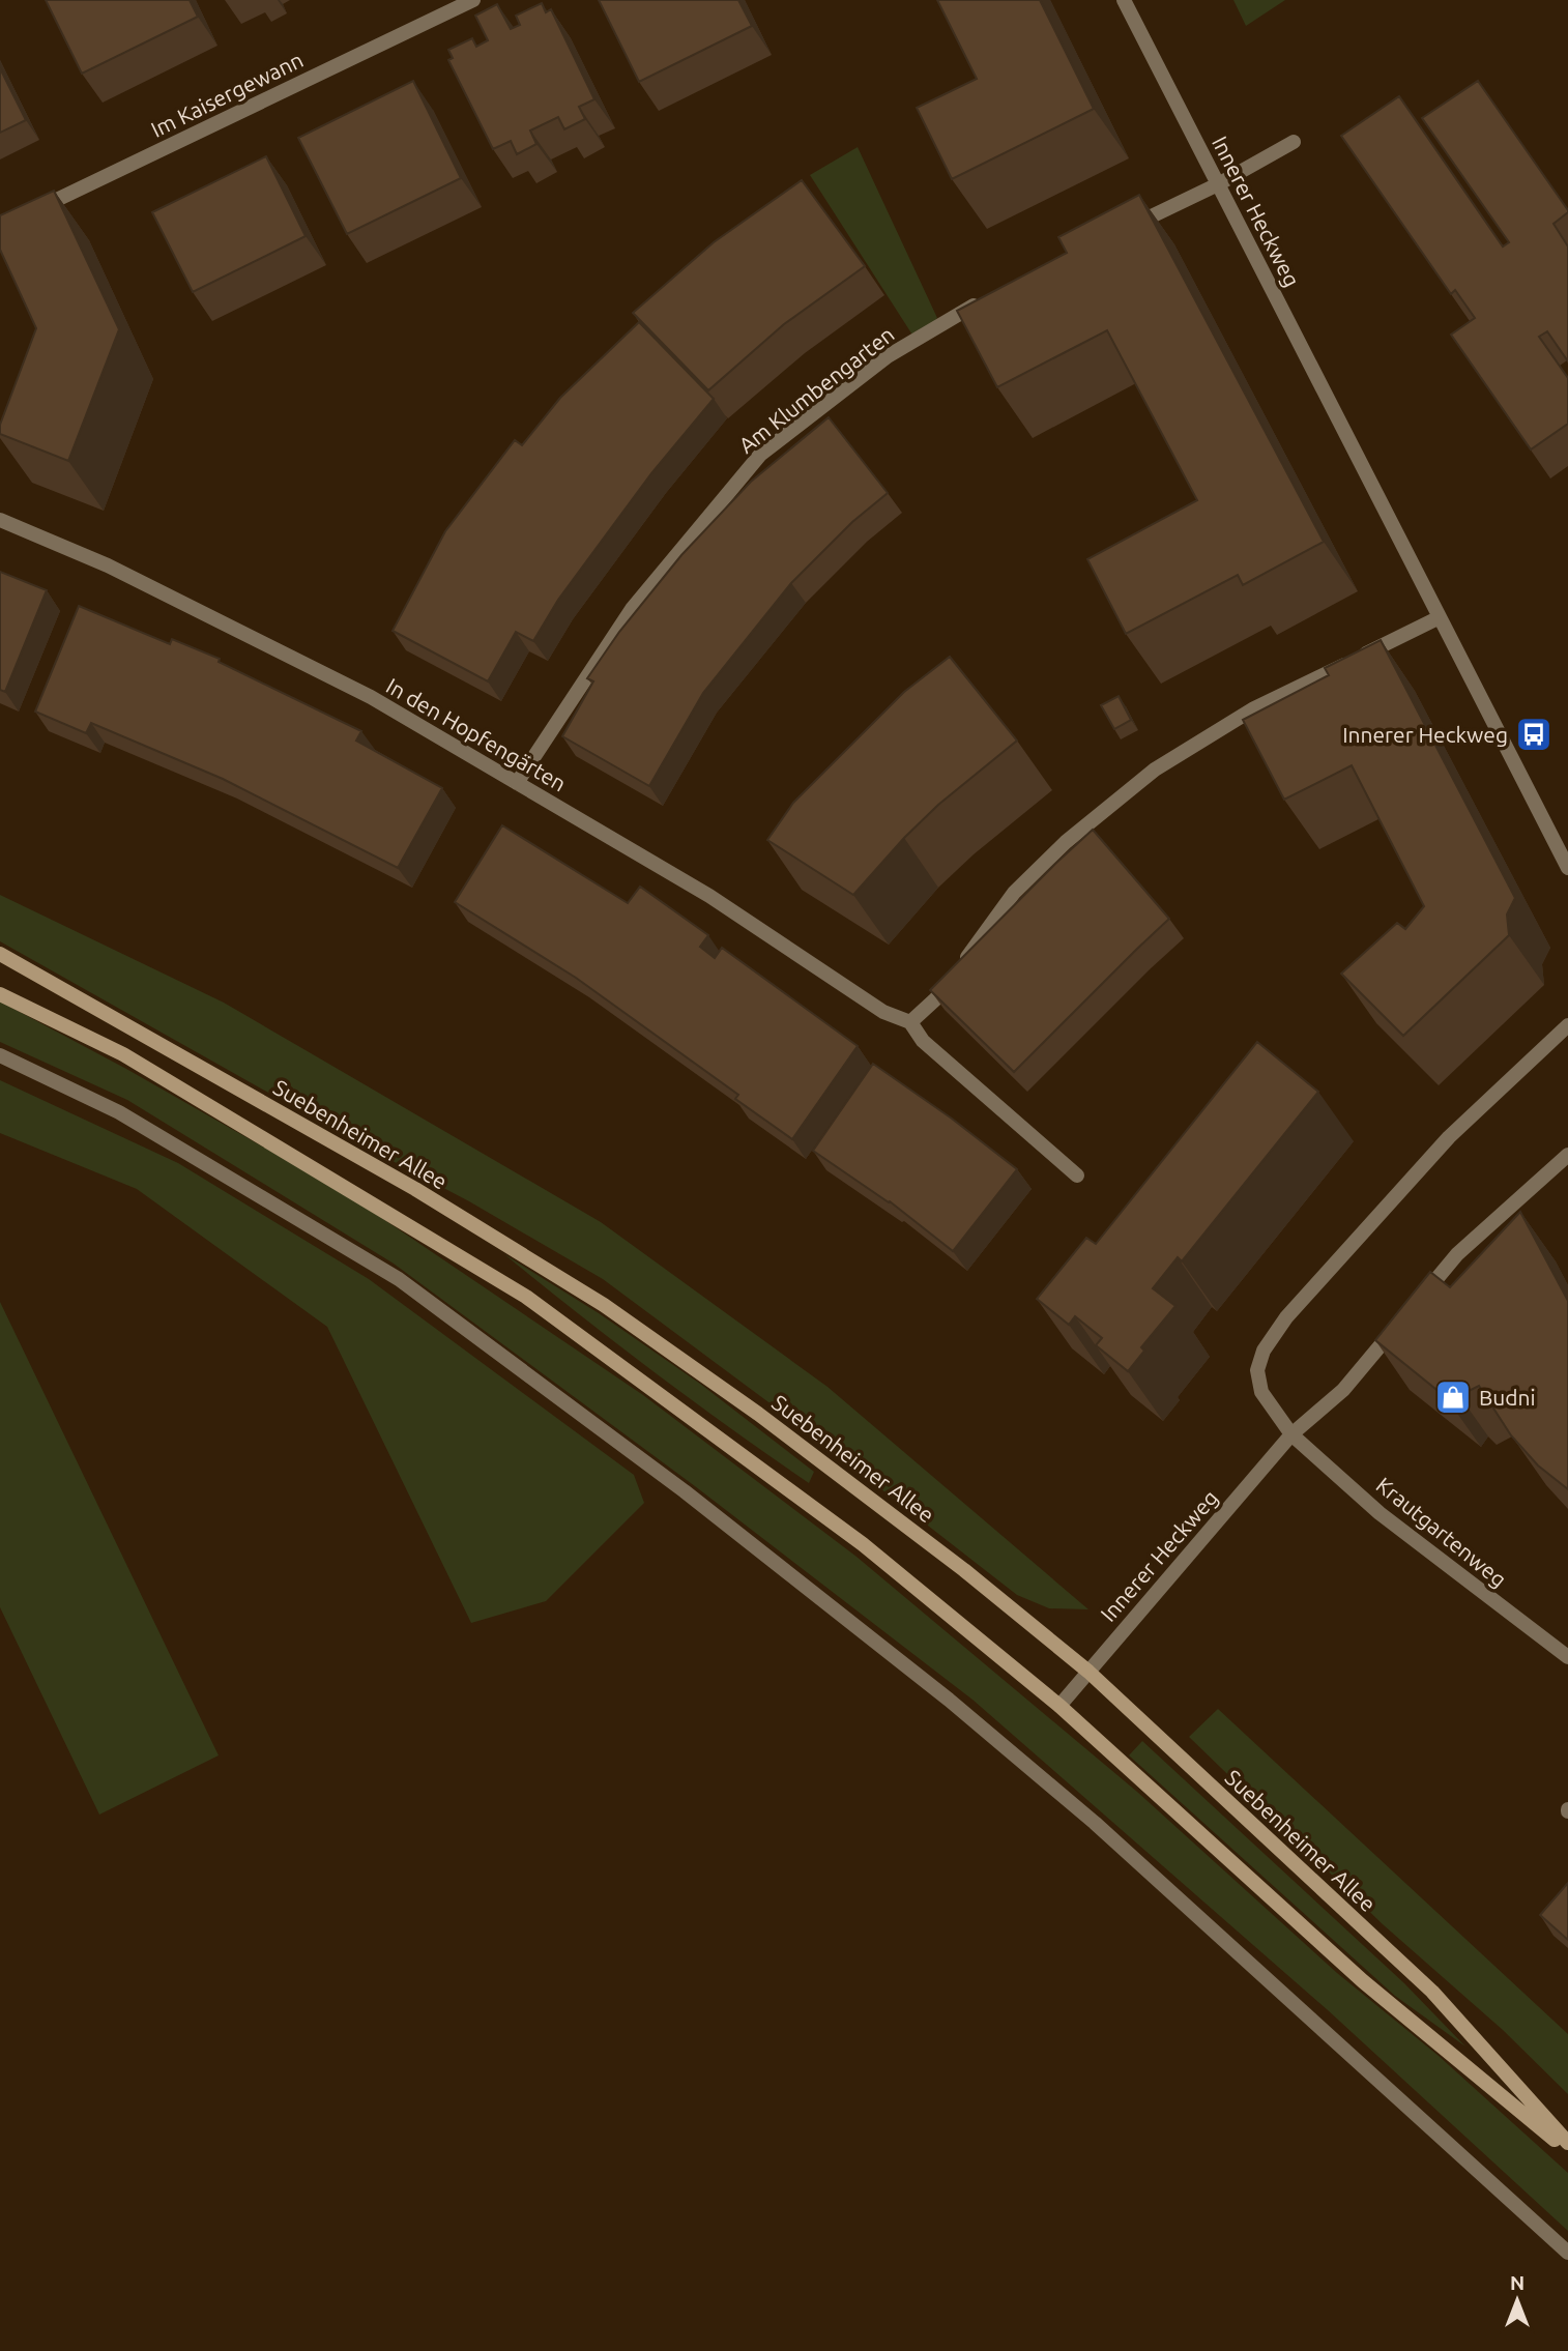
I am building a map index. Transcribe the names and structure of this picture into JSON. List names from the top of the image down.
{
  "streets": {
    "main road": ["Suebenheimer Allee"],
    "street": [
      "Im Kaisergewann",
      "Innerer Heckweg",
      "Am Klumbengarten",
      "In den Hopfengärten",
      "Krautgartenweg"
    ]
  },
  "crossings": [
    ["Innerer Heckweg", "Suebenheimer Allee"],
    ["Innerer Heckweg", "Krautgartenweg"],
    ["Am Klumbengarten", "In den Hopfengärten"]
  ],
  "places": {
    "bus stop": ["Innerer Heckweg"],
    "shop": ["Budni"]
  },
  "north": "top"
}
